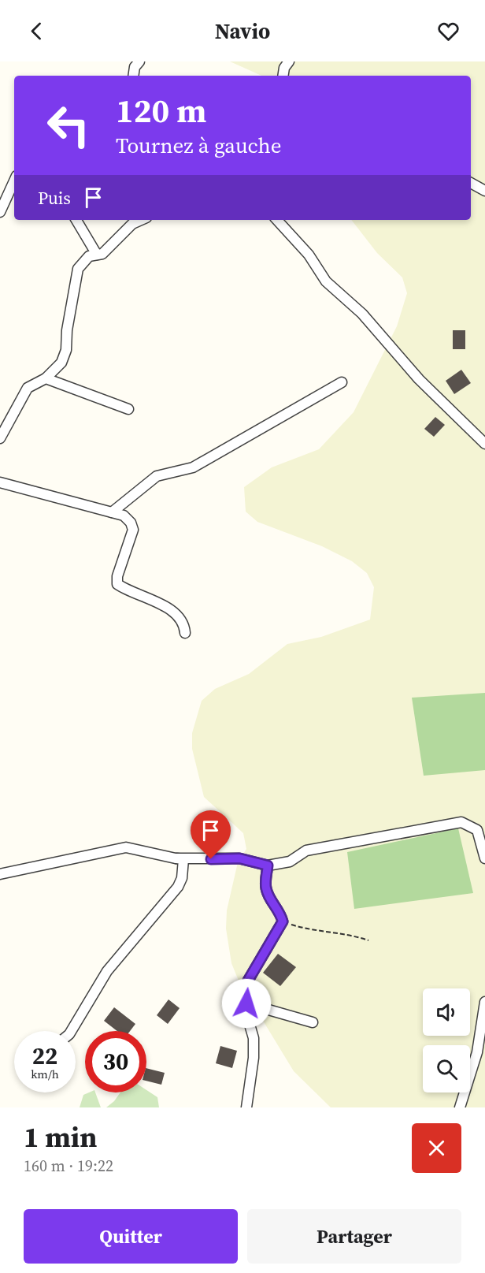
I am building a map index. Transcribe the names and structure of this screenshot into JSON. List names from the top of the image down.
{
  "page": {
    "header": "Navio",
    "turn": ["120 m", "Tournez à gauche"],
    "then": "Puis",
    "speed": "22 km/h",
    "limit": "30",
    "heading": ["1 min", "160 m · 19:22"],
    "buttons": ["Quitter", "Partager"]
  }
}
